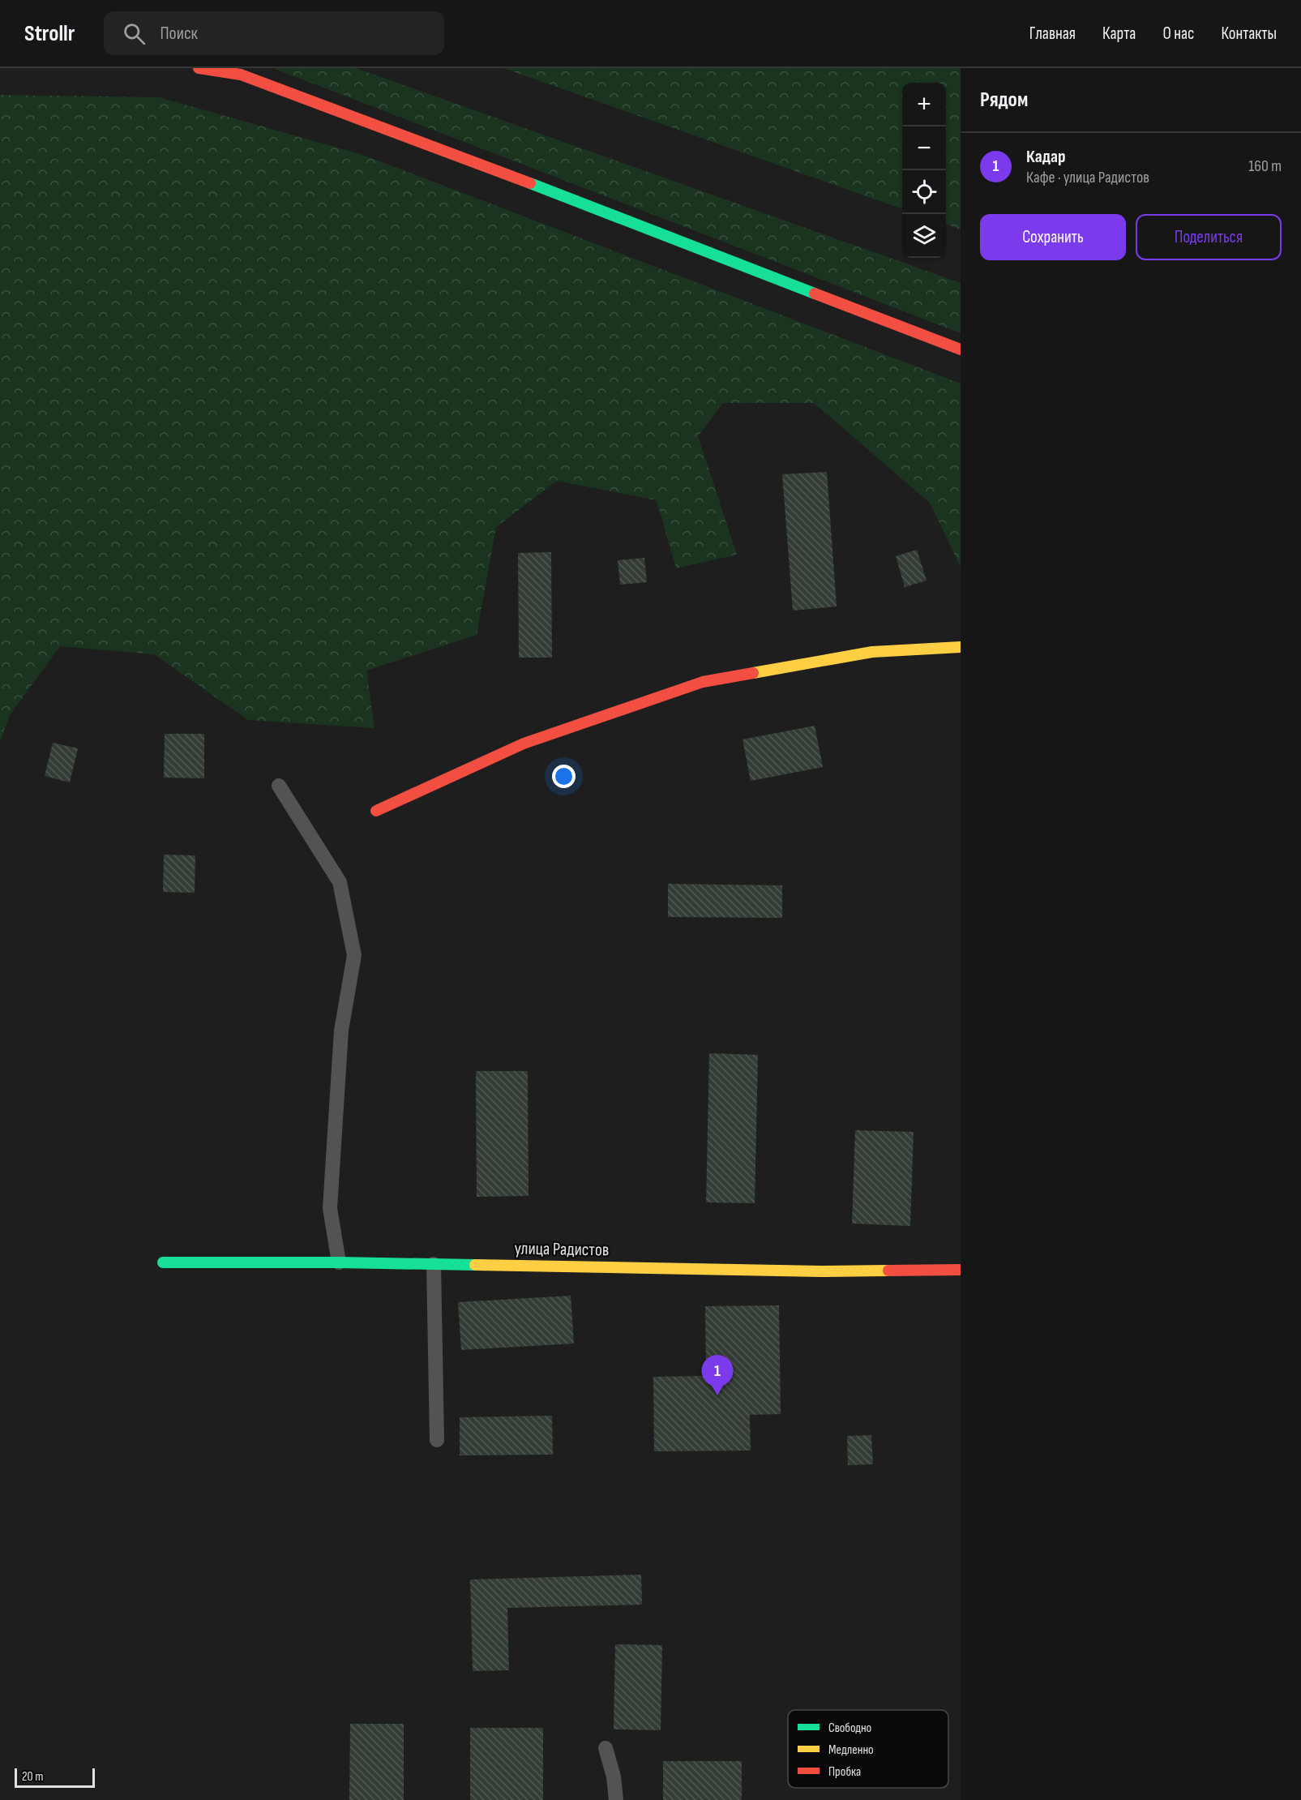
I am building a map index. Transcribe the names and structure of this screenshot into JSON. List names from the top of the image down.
{
  "streets": {
    "street": ["улица Радистов"]
  },
  "legend": ["Свободно", "Медленно", "Пробка"],
  "scale_bar": "20 m",
  "page": {
    "header": "Strollr",
    "search": "Поиск",
    "nav": [
      "Главная",
      "Карта",
      "О нас",
      "Контакты"
    ],
    "heading": "Рядом",
    "map_buttons": ["+", "−"],
    "list": [
      {
        "mark": "1",
        "name": "Кадар",
        "note": "Кафе · улица Радистов",
        "value": "160 m"
      }
    ],
    "buttons": ["Сохранить", "Поделиться"],
    "pins": "1",
    "scale": "20 m"
  }
}
